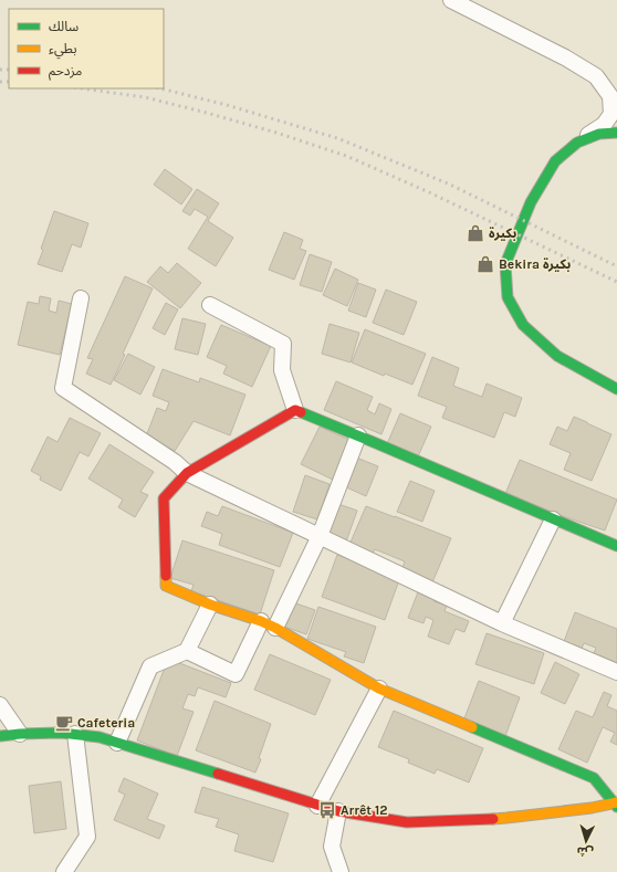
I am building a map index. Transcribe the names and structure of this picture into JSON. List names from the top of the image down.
{
  "places": {
    "shop": ["بكيرة", "Bekira بكيرة"],
    "cafe": ["Cafeteria"],
    "bus stop": ["Arrêt 12"]
  },
  "legend": ["سالك", "بطيء", "مزدحم"],
  "north": "bottom"
}
